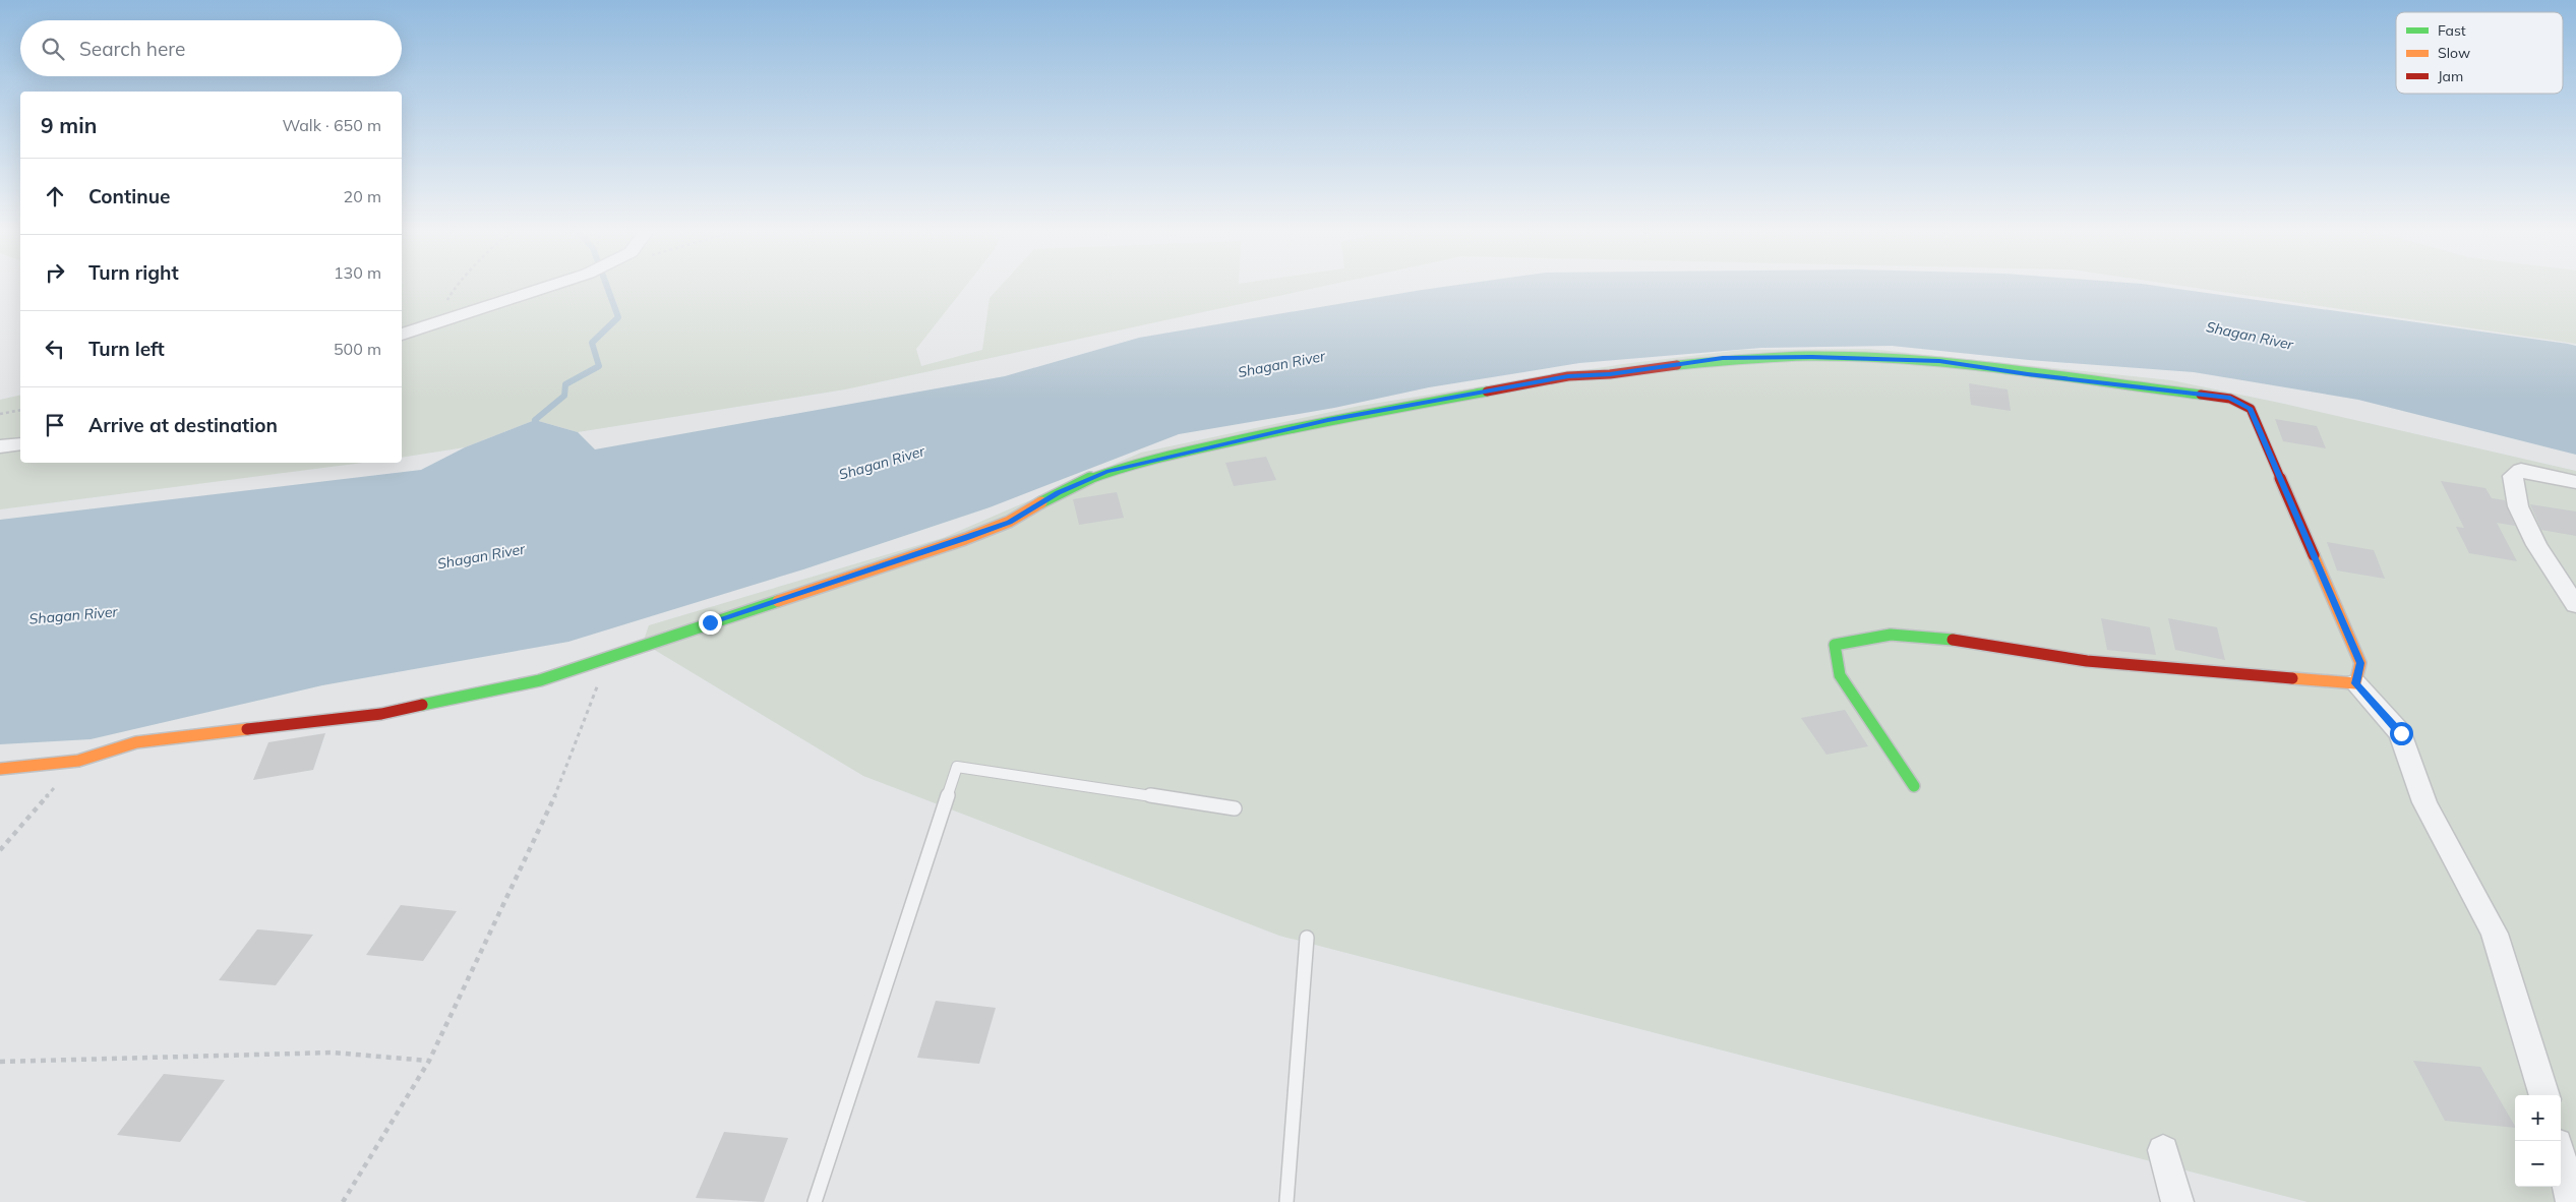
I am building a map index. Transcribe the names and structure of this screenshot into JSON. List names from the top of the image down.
{
  "water": ["Shagan River"],
  "legend": ["Fast", "Slow", "Jam"],
  "page": {
    "search": "Search here",
    "heading": ["9 min", "Walk · 650 m"],
    "list": [
      ["Continue", "20 m"],
      ["Turn right", "130 m"],
      ["Turn left", "500 m"],
      "Arrive at destination"
    ],
    "map_buttons": ["+", "−"]
  }
}
